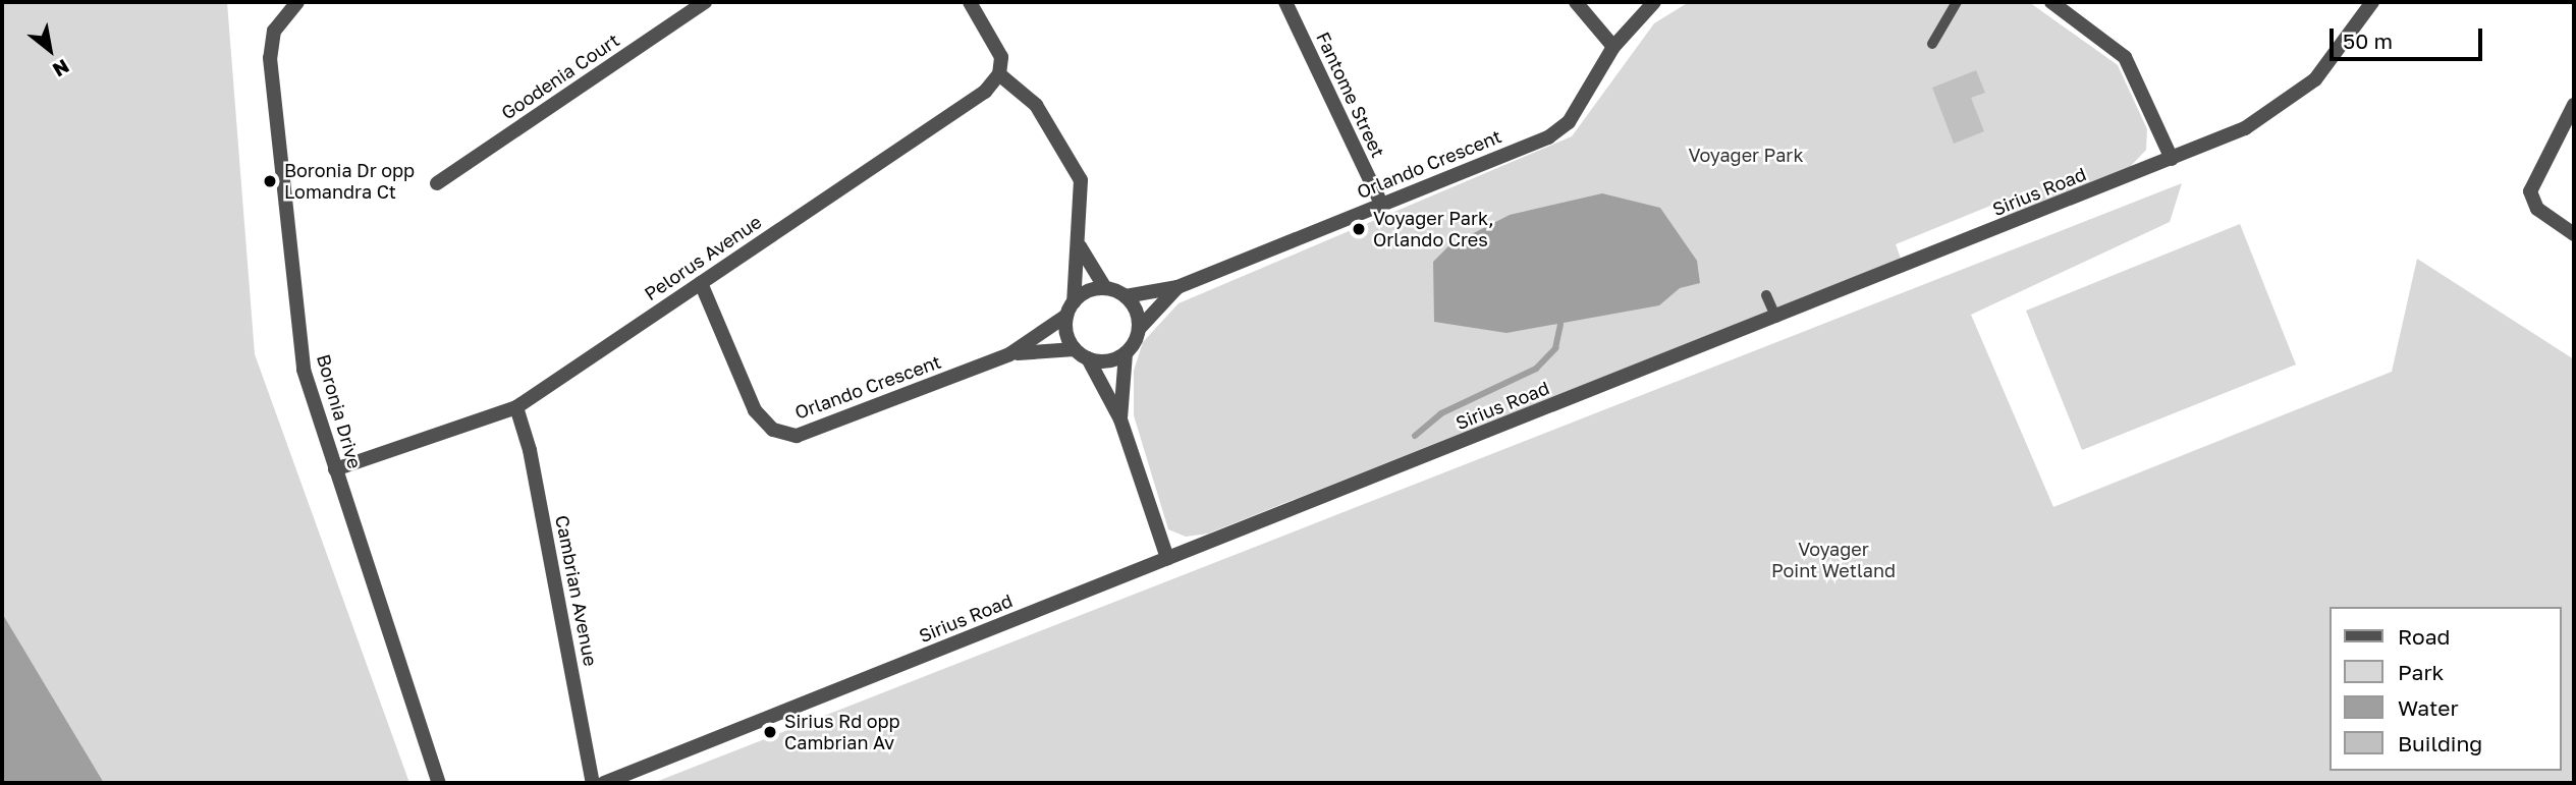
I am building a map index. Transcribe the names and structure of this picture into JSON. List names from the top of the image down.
{
  "streets": {
    "street": [
      "Goodenia Court",
      "Fantome Street",
      "Orlando Crescent",
      "Sirius Road",
      "Pelorus Avenue",
      "Boronia Drive",
      "Cambrian Avenue"
    ]
  },
  "crossings": [
    ["Fantome Street", "Orlando Crescent"],
    ["Orlando Crescent", "Pelorus Avenue"],
    ["Pelorus Avenue", "Boronia Drive"],
    ["Pelorus Avenue", "Cambrian Avenue"]
  ],
  "parks": ["Voyager Park", "Voyager Point Wetland"],
  "places": ["Boronia Dr opp Lomandra Ct", "Voyager Park, Orlando Cres", "Sirius Rd opp Cambrian Av"],
  "legend": [
    "Road",
    "Park",
    "Water",
    "Building"
  ],
  "scale_bar": "50 m",
  "north": "bottom right"
}
